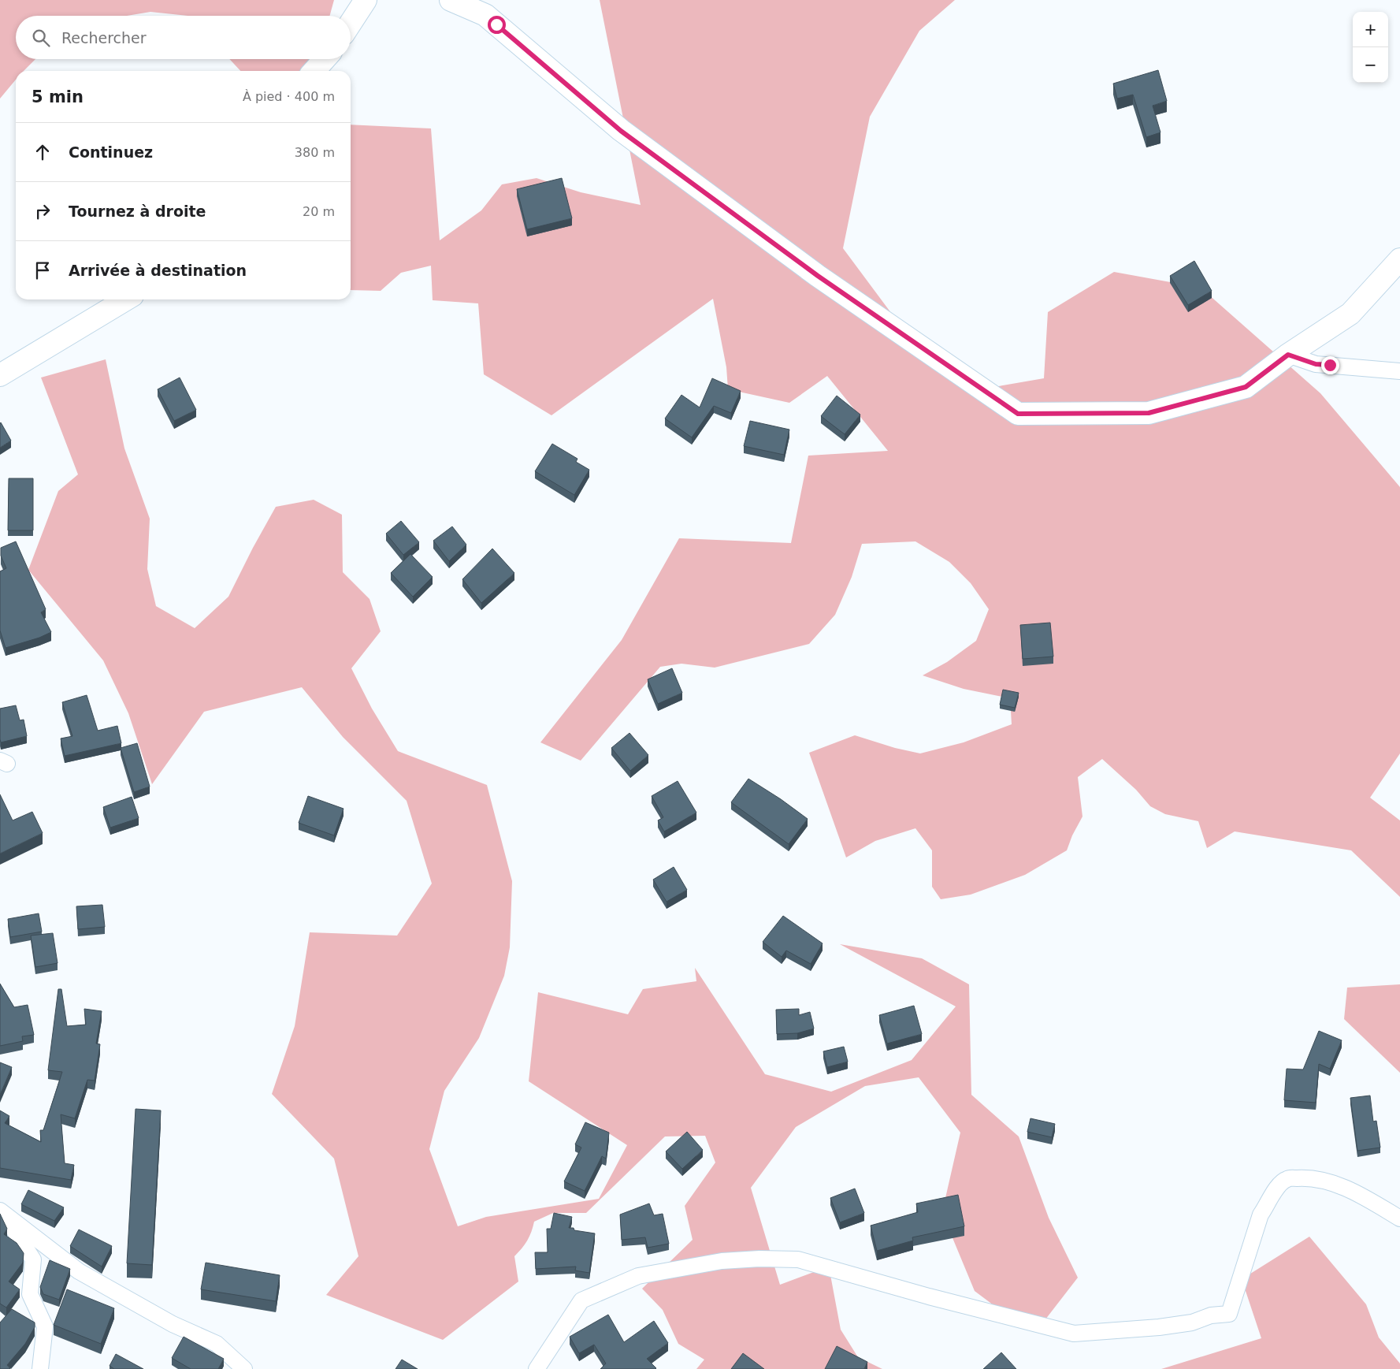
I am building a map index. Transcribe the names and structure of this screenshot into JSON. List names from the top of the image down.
{
  "page": {
    "map_buttons": ["+", "−"],
    "search": "Rechercher",
    "heading": ["5 min", "À pied · 400 m"],
    "list": [
      ["Continuez", "380 m"],
      ["Tournez à droite", "20 m"],
      "Arrivée à destination"
    ]
  }
}
